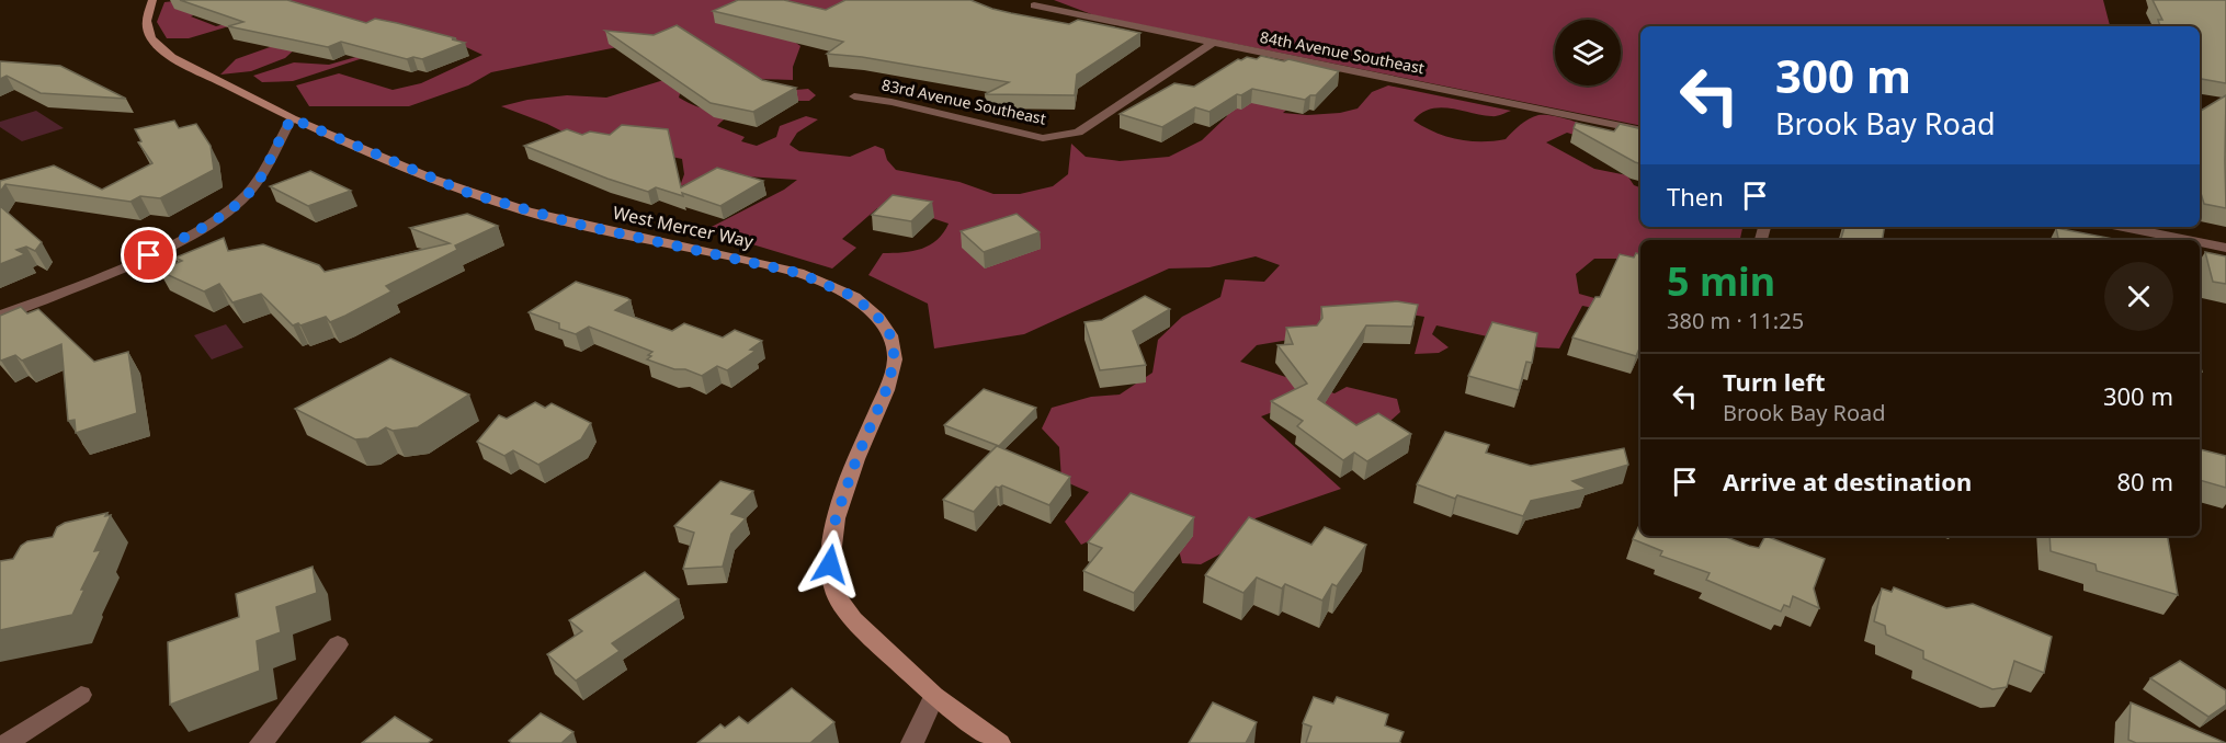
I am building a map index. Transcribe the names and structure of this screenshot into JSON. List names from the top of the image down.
{
  "streets": {
    "street": ["84th Avenue Southeast", "83rd Avenue Southeast", "West Mercer Way"]
  },
  "crossings": [
    ["84th Avenue Southeast", "83rd Avenue Southeast"]
  ],
  "page": {
    "turn": ["300 m", "Brook Bay Road"],
    "then": "Then",
    "heading": ["5 min", "380 m · 11:25"],
    "list": [
      {
        "name": "Turn left",
        "note": "Brook Bay Road",
        "value": "300 m"
      },
      {
        "name": "Arrive at destination",
        "value": "80 m"
      }
    ]
  }
}
